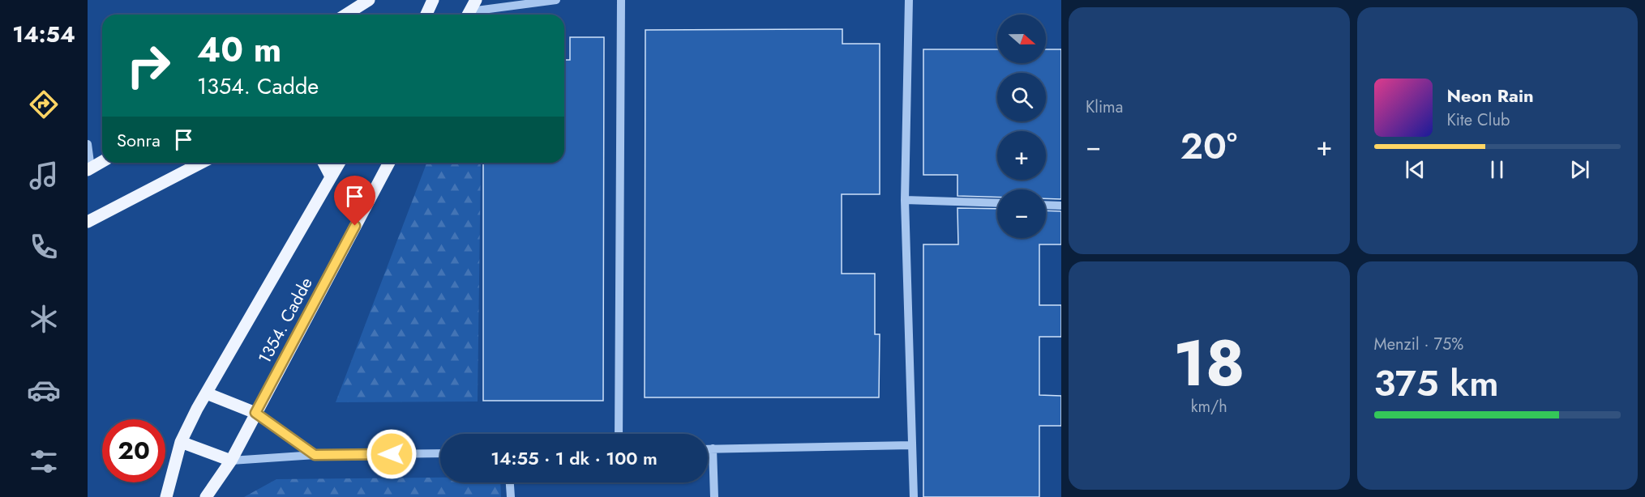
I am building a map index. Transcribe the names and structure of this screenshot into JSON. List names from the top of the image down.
{
  "streets": {
    "main road": ["1354. Cadde"]
  },
  "north": "right",
  "page": {
    "tabs": "14:54",
    "tile": [
      "Klima",
      ["18", "km/h"],
      ["Menzil · 75%", "375 km"]
    ],
    "map_buttons": ["+", "−"],
    "turn": ["40 m", "1354. Cadde"],
    "song": ["Neon Rain", "Kite Club"],
    "then": "Sonra",
    "heat": ["−", "20°", "+"],
    "limit": "20",
    "trip": "14:55 · 1 dk · 100 m"
  }
}
